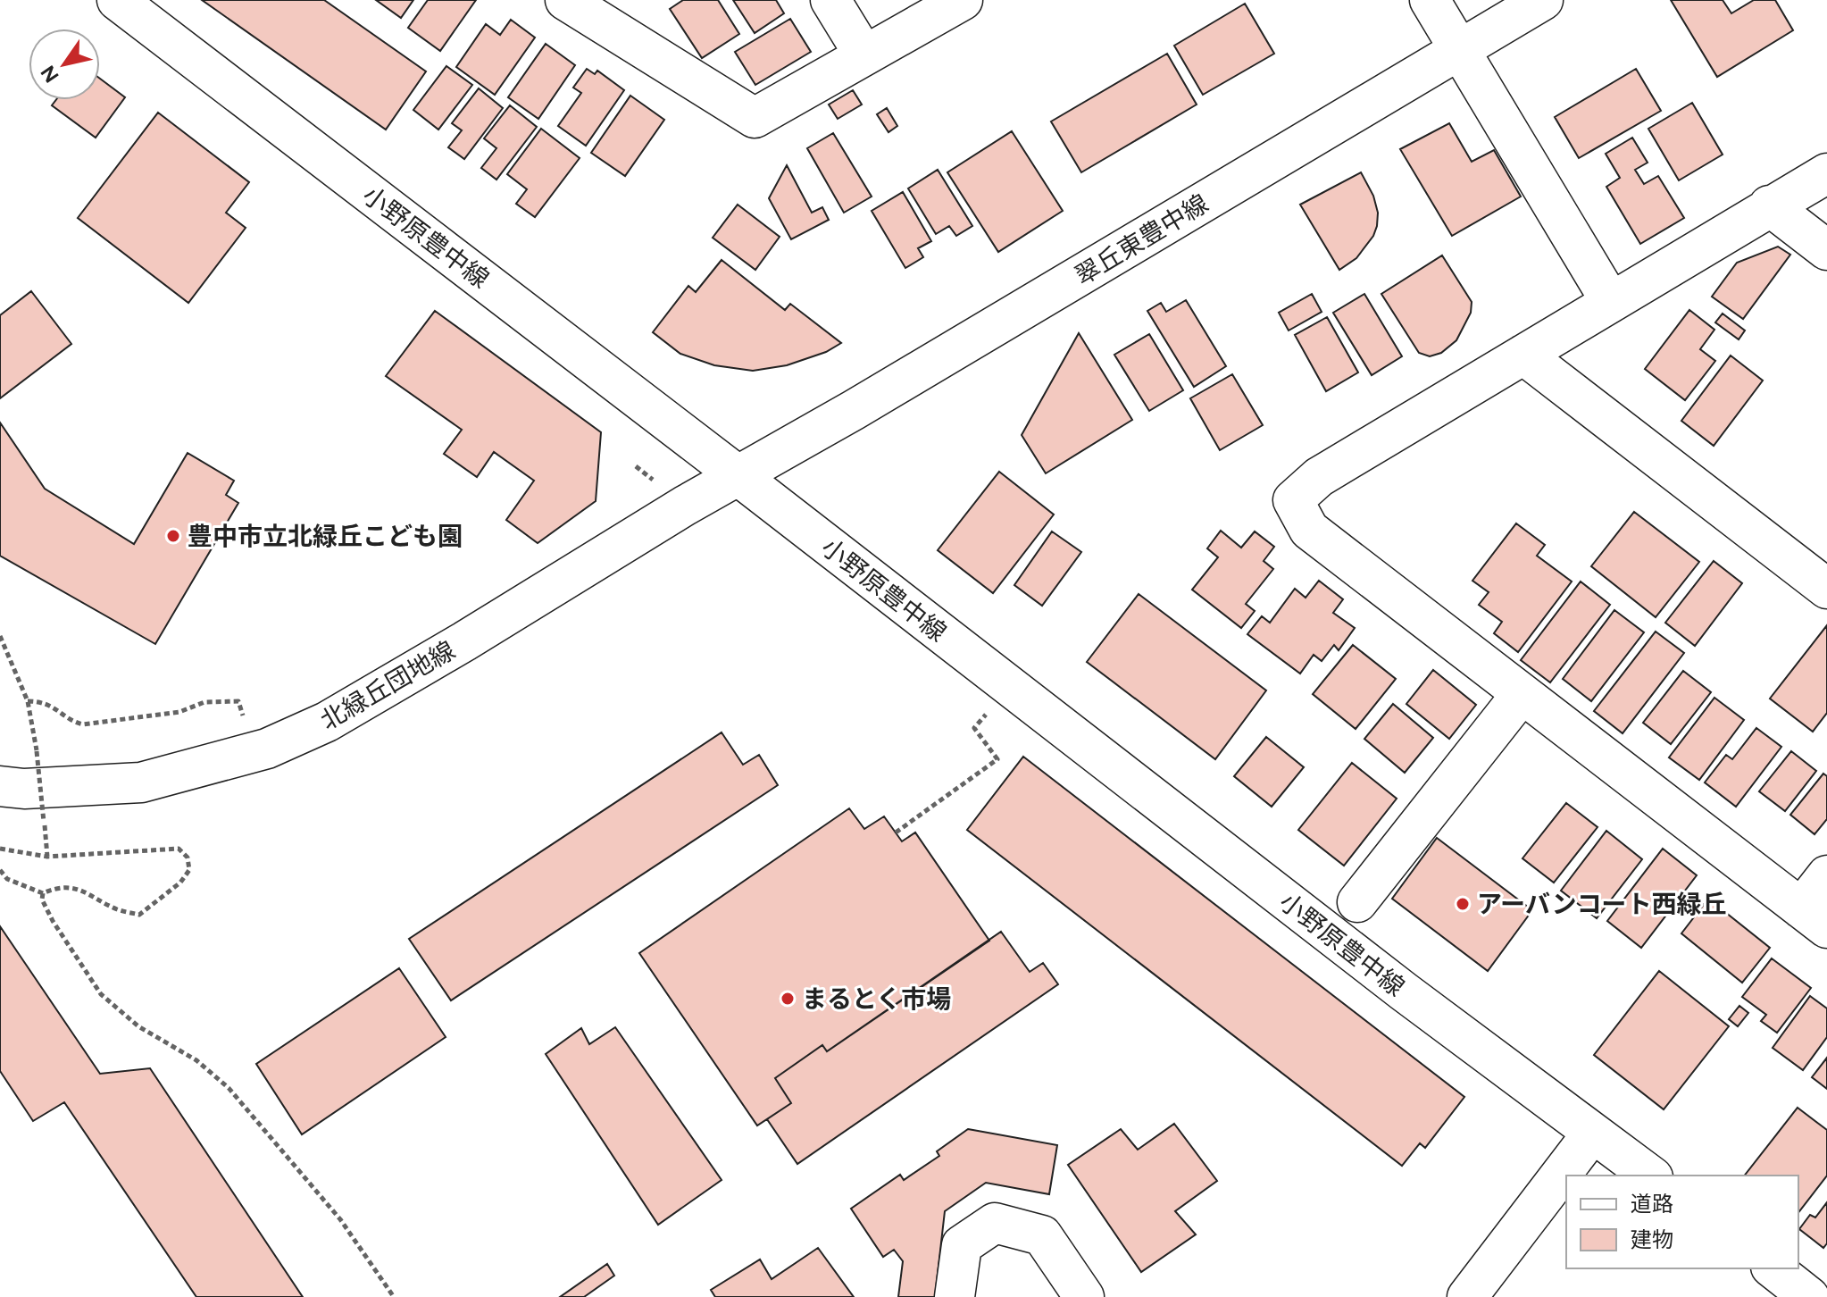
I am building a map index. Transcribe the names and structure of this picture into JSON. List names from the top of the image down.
{
  "streets": {
    "street": ["小野原豊中線", "翠丘東豊中線", "北緑丘団地線"]
  },
  "crossings": [
    ["小野原豊中線", "翠丘東豊中線"],
    ["小野原豊中線", "北緑丘団地線"],
    ["翠丘東豊中線", "北緑丘団地線"]
  ],
  "places": ["豊中市立北緑丘こども園", "アーバンコート西緑丘", "まるとく市場"],
  "legend": ["道路", "建物"],
  "north": "bottom left"
}
